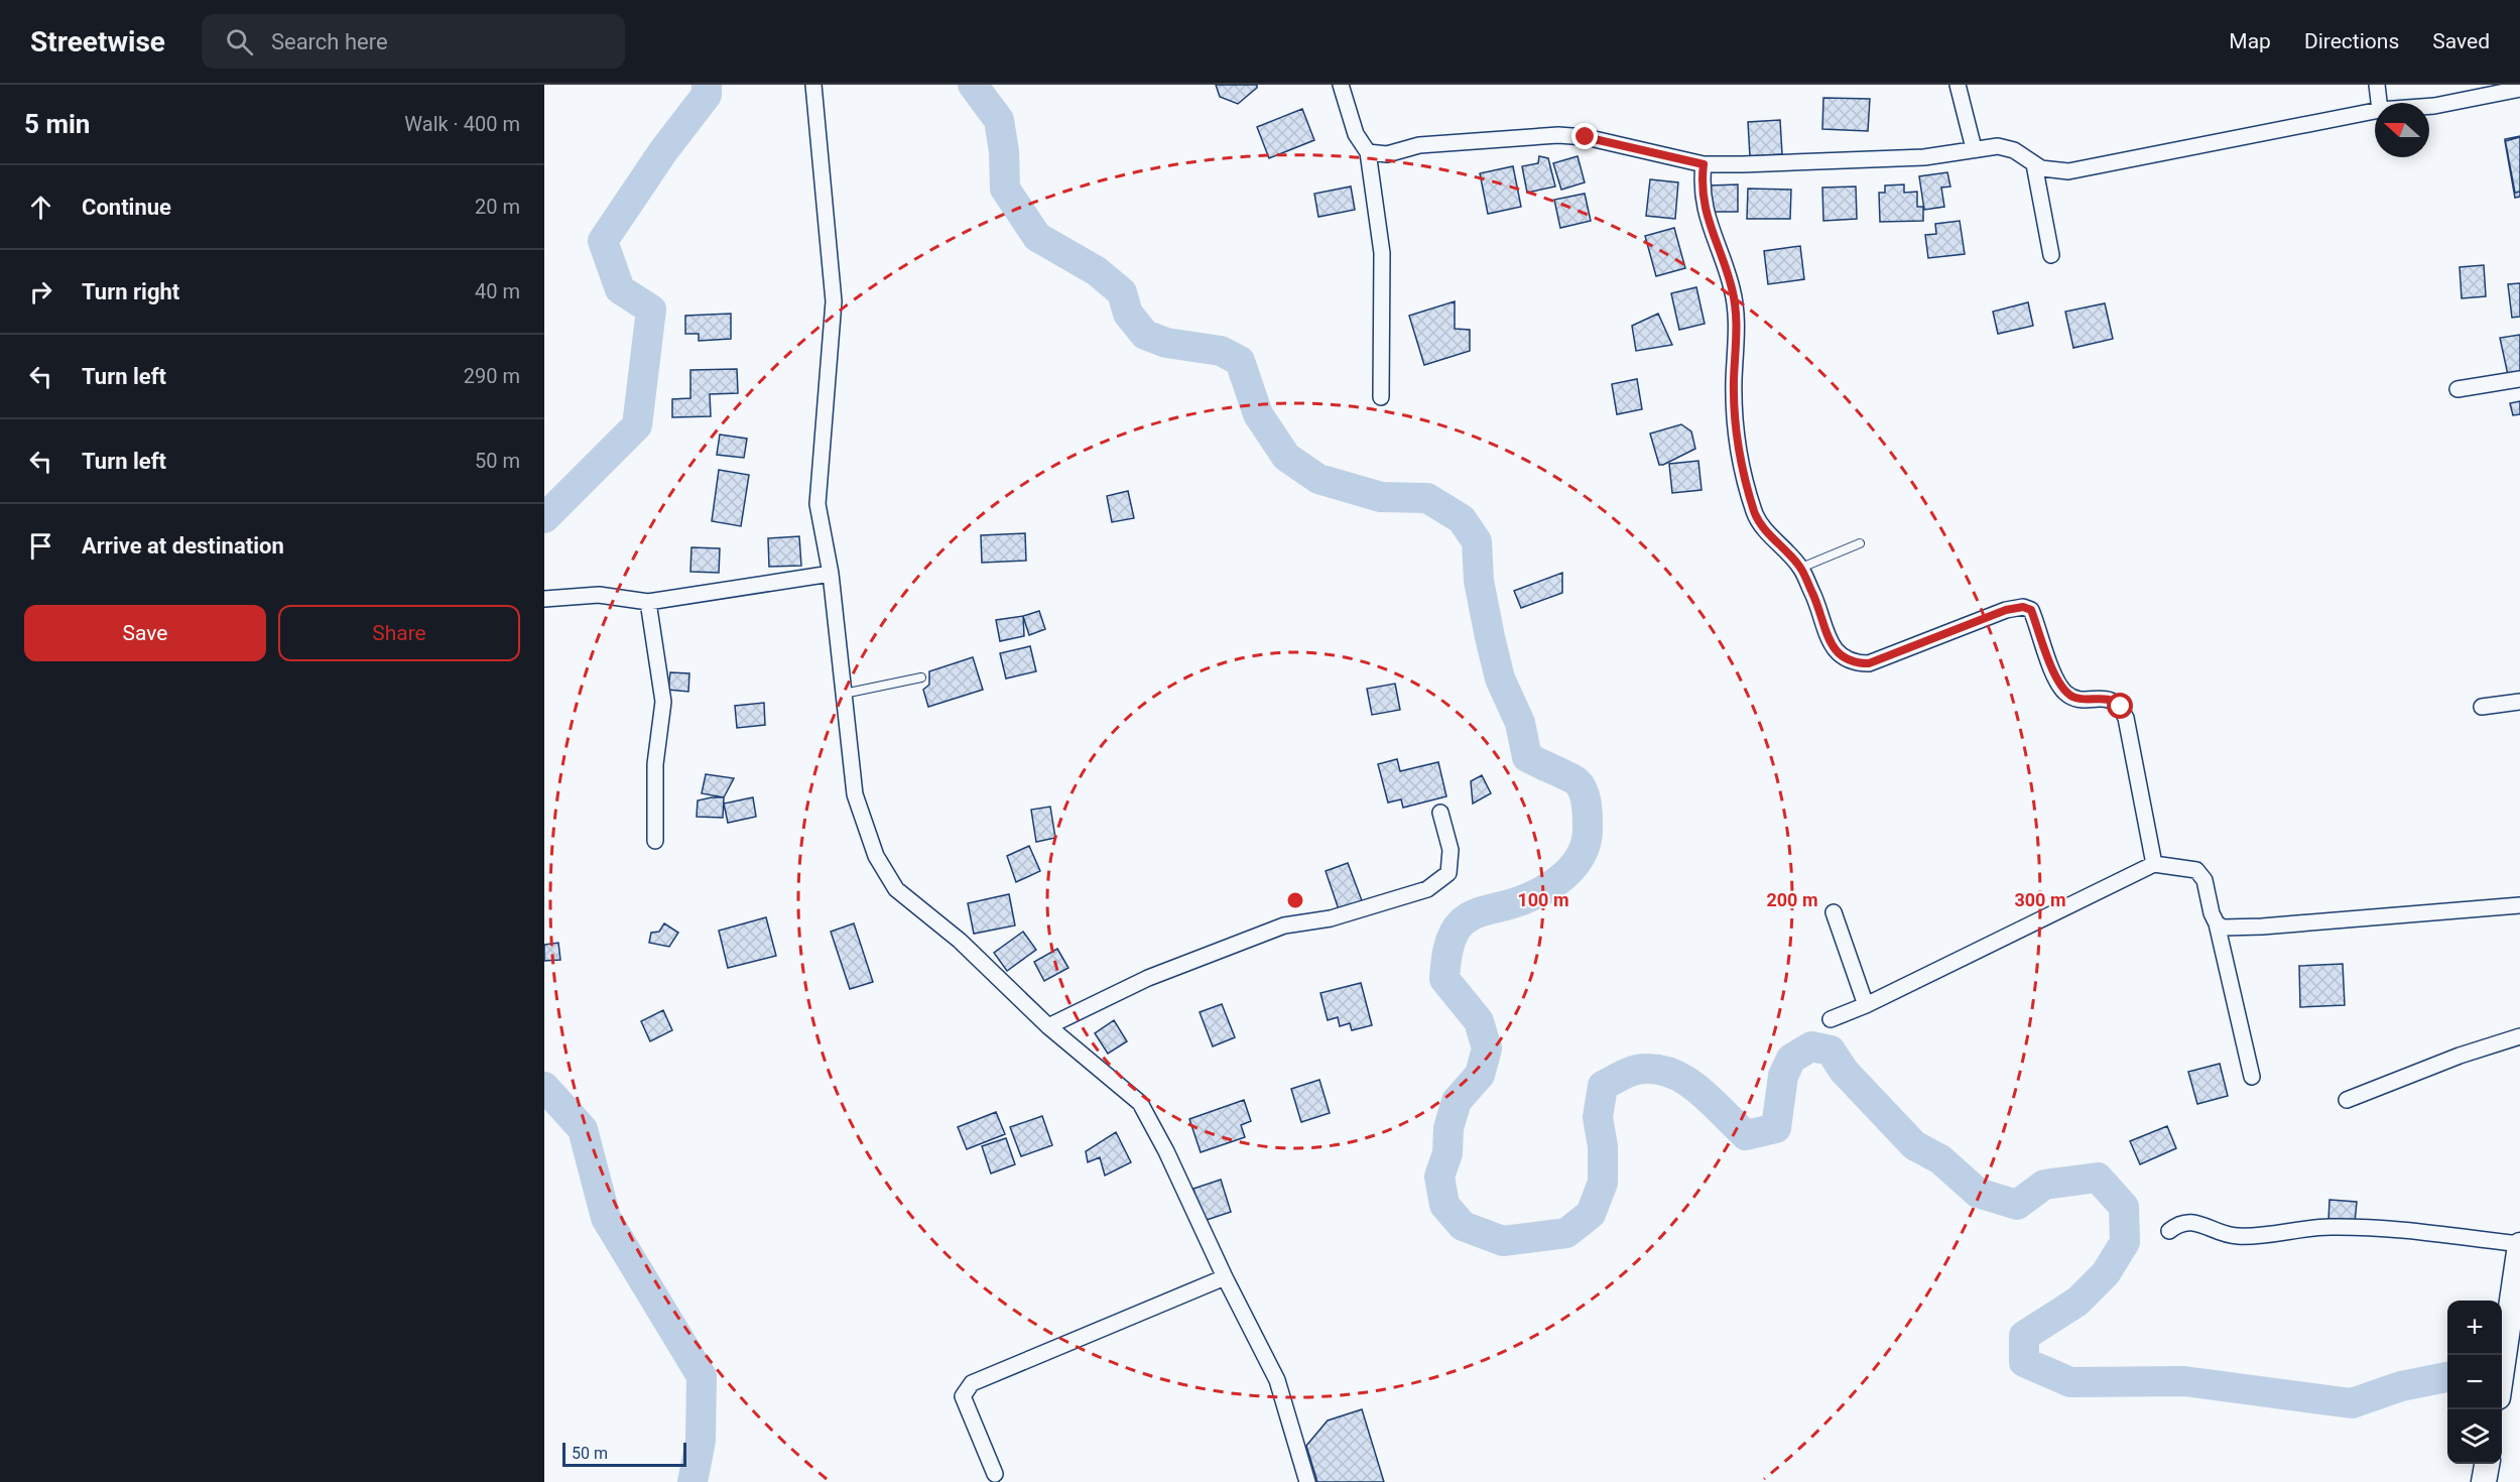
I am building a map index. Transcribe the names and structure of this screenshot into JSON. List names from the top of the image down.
{
  "scale_bar": "50 m",
  "north": "left",
  "page": {
    "header": "Streetwise",
    "search": "Search here",
    "nav": ["Map", "Directions", "Saved"],
    "heading": ["5 min", "Walk · 400 m"],
    "list": [
      ["Continue", "20 m"],
      ["Turn right", "40 m"],
      ["Turn left", "290 m"],
      ["Turn left", "50 m"],
      "Arrive at destination"
    ],
    "buttons": ["Save", "Share"],
    "map_buttons": ["+", "−"],
    "scale": "50 m"
  },
  "rings": ["100 m", "200 m", "300 m"]
}
